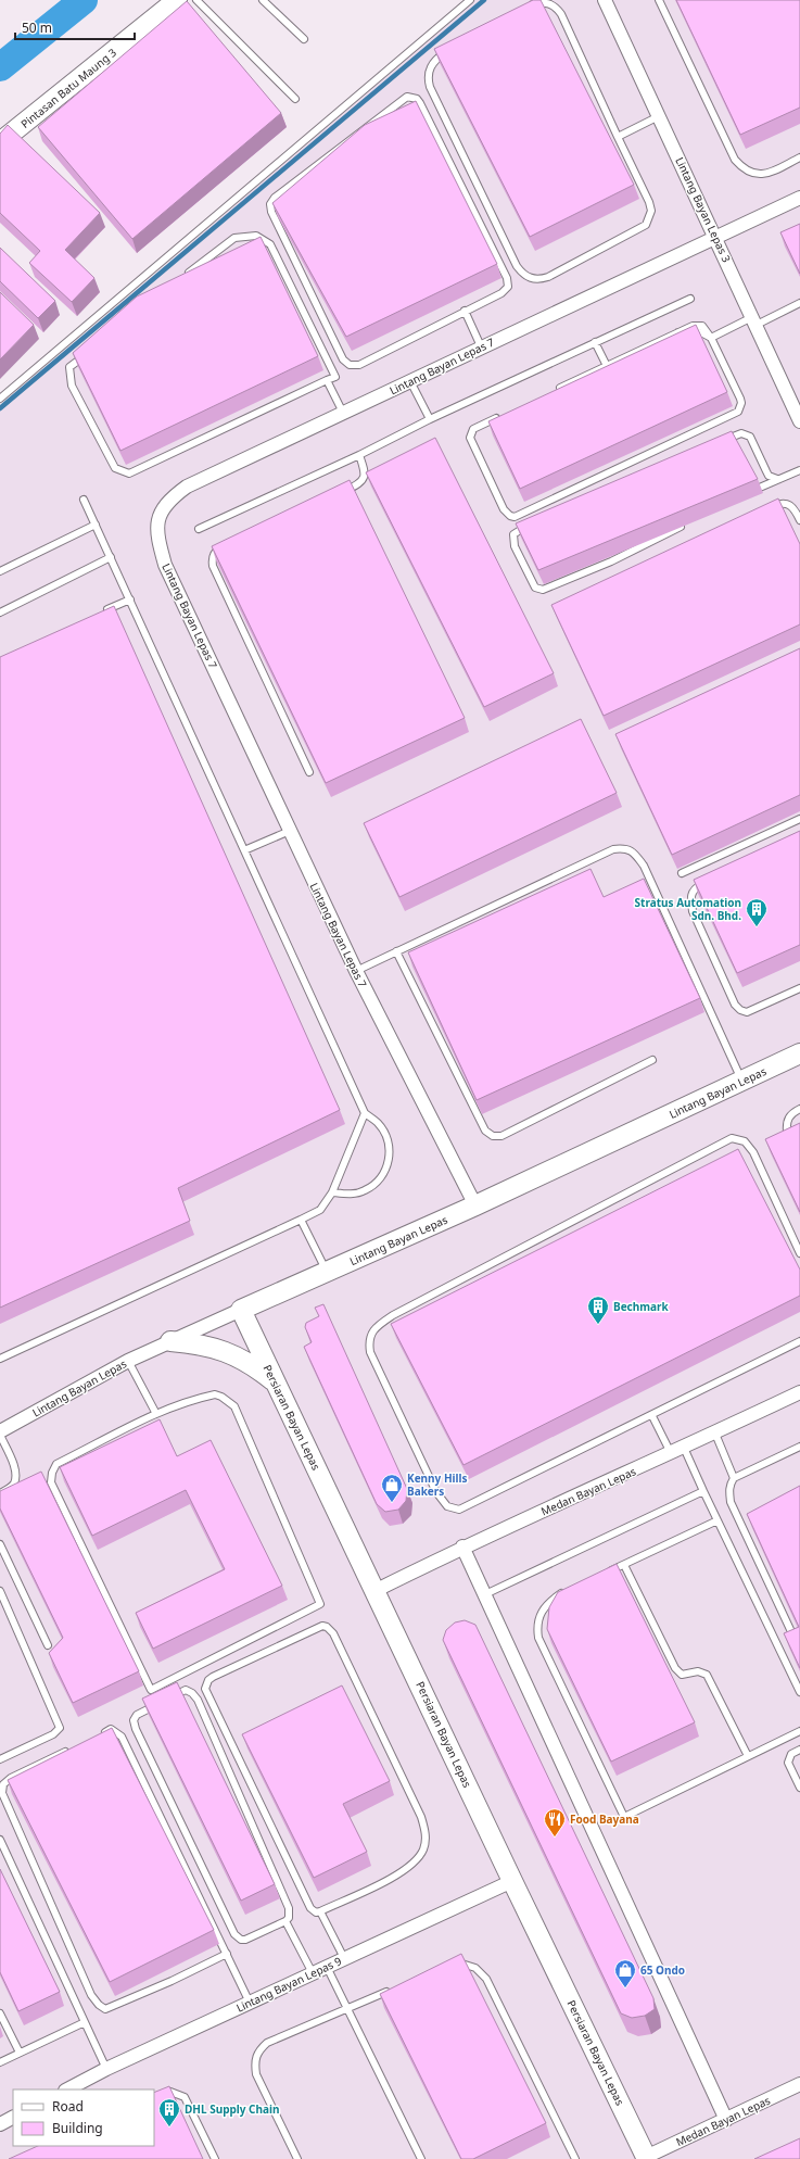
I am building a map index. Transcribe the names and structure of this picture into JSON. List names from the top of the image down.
{
  "streets": {
    "street": [
      "Pintasan Batu Maung 3",
      "Lintang Bayan Lepas 3",
      "Lintang Bayan Lepas 7",
      "Lintang Bayan Lepas",
      "Persiaran Bayan Lepas",
      "Medan Bayan Lepas",
      "Lintang Bayan Lepas 9"
    ]
  },
  "crossings": [
    ["Lintang Bayan Lepas 3", "Lintang Bayan Lepas 7"],
    ["Lintang Bayan Lepas 7", "Lintang Bayan Lepas"],
    ["Lintang Bayan Lepas", "Persiaran Bayan Lepas"],
    ["Persiaran Bayan Lepas", "Medan Bayan Lepas"],
    ["Persiaran Bayan Lepas", "Lintang Bayan Lepas 9"]
  ],
  "places": {
    "building": ["Stratus Automation Sdn. Bhd.", "Bechmark", "DHL Supply Chain"],
    "shop": ["Kenny Hills Bakers", "65 Ondo"],
    "restaurant": ["Food Bayana"]
  },
  "legend": ["Road", "Building"],
  "scale_bar": "50 m"
}
